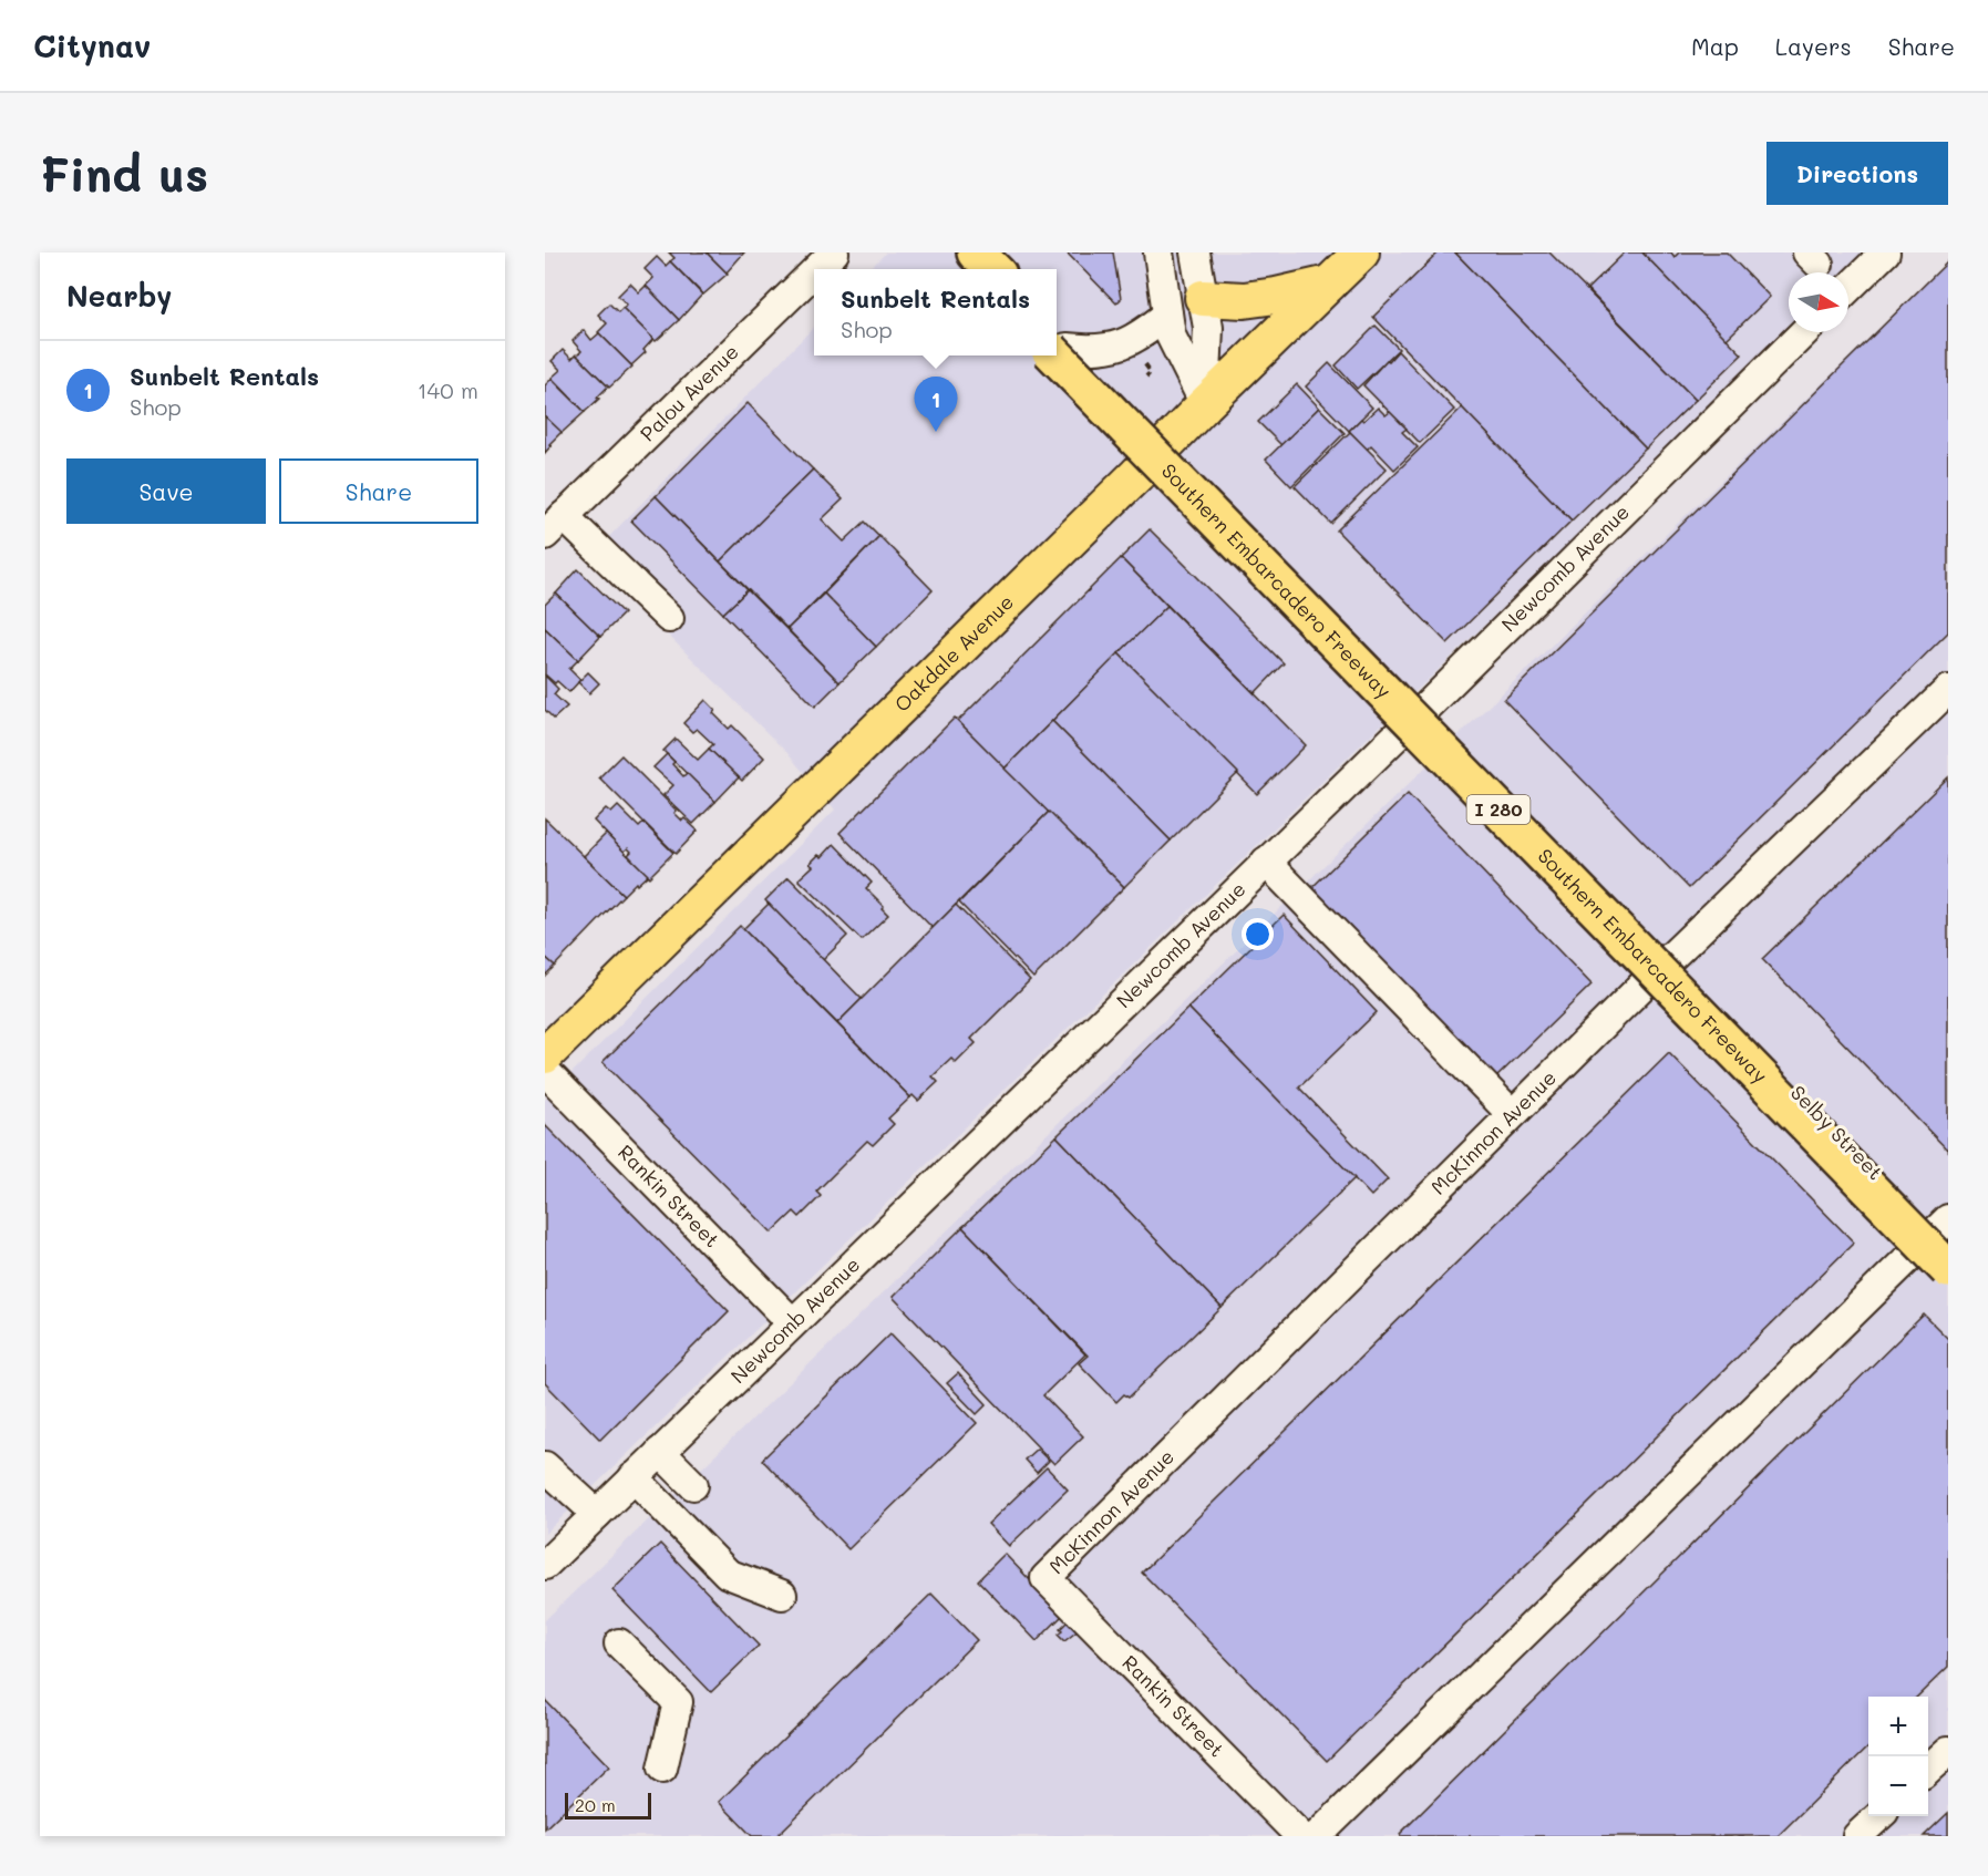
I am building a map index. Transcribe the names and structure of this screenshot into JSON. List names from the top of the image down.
{
  "streets": {
    "highway": ["Southern Embarcadero Freeway", "I 280"],
    "main road": ["Oakdale Avenue"],
    "street": [
      "Palou Avenue",
      "Newcomb Avenue",
      "McKinnon Avenue",
      "Selby Street",
      "Rankin Street"
    ]
  },
  "crossings": [
    ["Newcomb Avenue", "Selby Street"],
    ["Newcomb Avenue", "Rankin Street"],
    ["Southern Embarcadero Freeway", "Selby Street"],
    ["Oakdale Avenue", "Selby Street"],
    ["McKinnon Avenue", "Selby Street"],
    ["McKinnon Avenue", "Rankin Street"]
  ],
  "scale_bar": "20 m",
  "north": "right",
  "page": {
    "header": "Citynav",
    "nav": ["Map", "Layers", "Share"],
    "buttons": [
      "Directions",
      ["Save", "Share"]
    ],
    "title": "Find us",
    "heading": "Nearby",
    "popup": ["Sunbelt Rentals", "Shop"],
    "list": [
      {
        "mark": "1",
        "name": "Sunbelt Rentals",
        "note": "Shop",
        "value": "140 m"
      }
    ],
    "pins": "1",
    "map_buttons": ["+", "−"],
    "scale": "20 m"
  }
}
